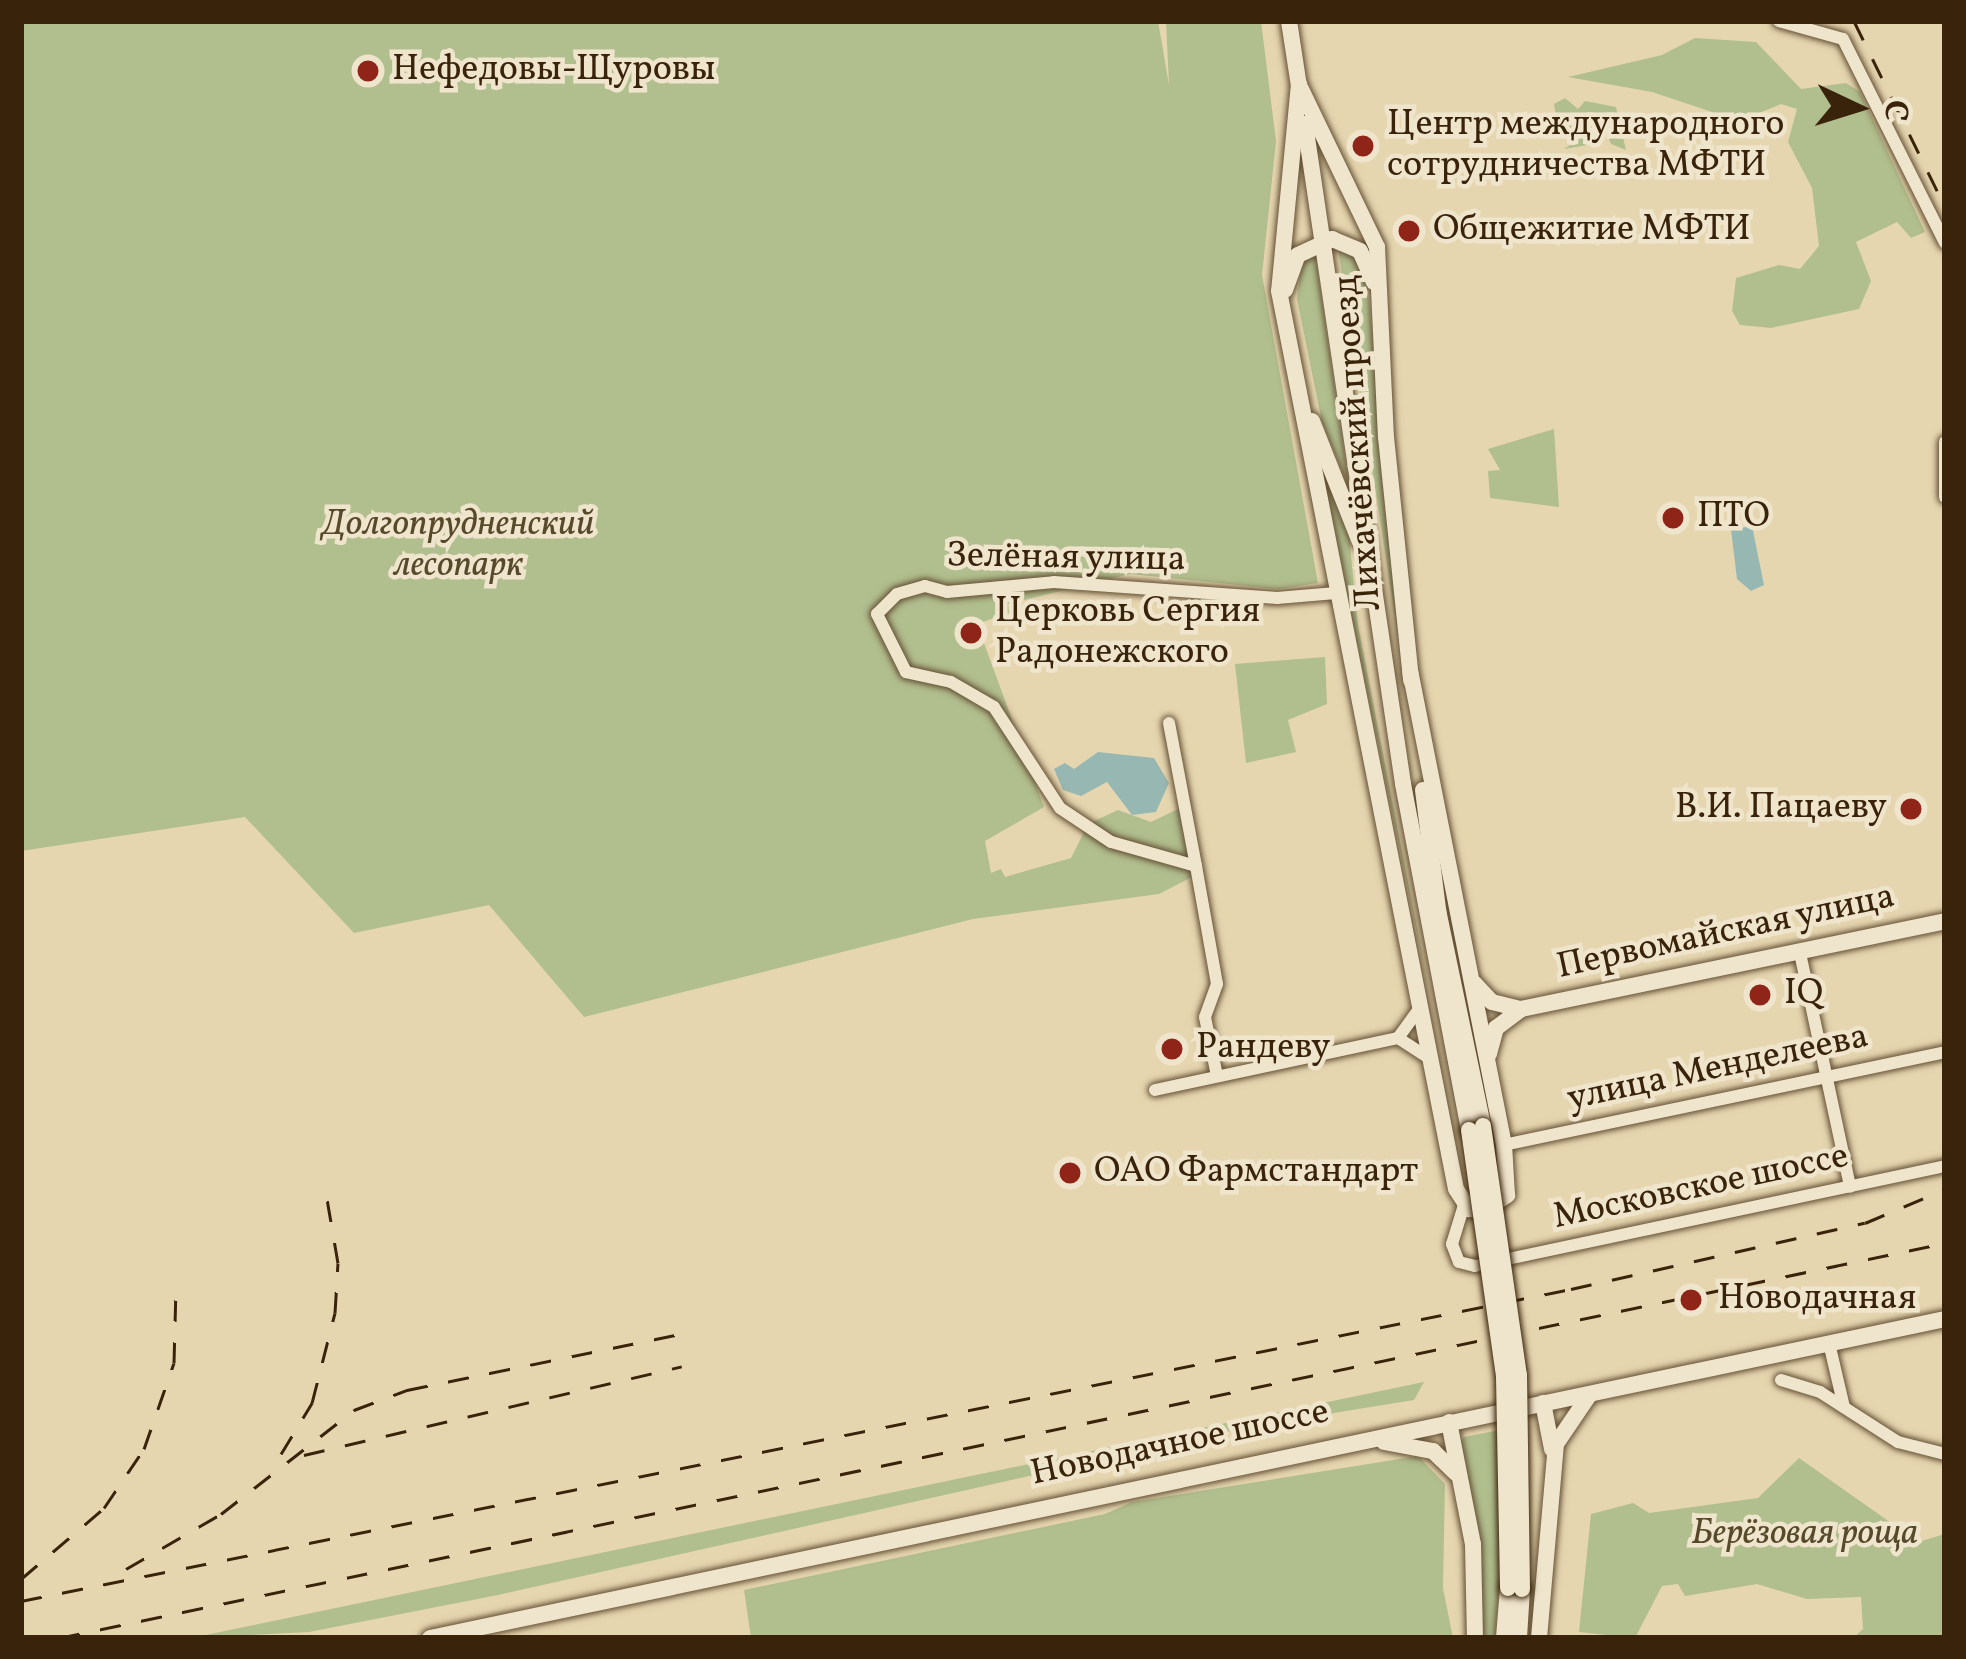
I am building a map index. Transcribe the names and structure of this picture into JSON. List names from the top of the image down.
{
  "streets": {
    "main road": ["Лихачёвский проезд", "Первомайская улица", "Новодачное шоссе"],
    "street": ["Зелёная улица", "улица Менделеева", "Московское шоссе"]
  },
  "crossings": [
    ["Лихачёвский проезд", "улица Менделеева"],
    ["Лихачёвский проезд", "Московское шоссе"]
  ],
  "parks": ["Долгопрудненский лесопарк", "Берёзовая роща"],
  "places": [
    "Нефедовы-Щуровы",
    "Центр международного сотрудничества МФТИ",
    "Общежитие МФТИ",
    "ПТО",
    "Церковь Сергия Радонежского",
    "В.И. Пацаеву",
    "IQ",
    "Рандеву",
    "ОАО Фармстандарт",
    "Новодачная"
  ],
  "north": "right"
}
